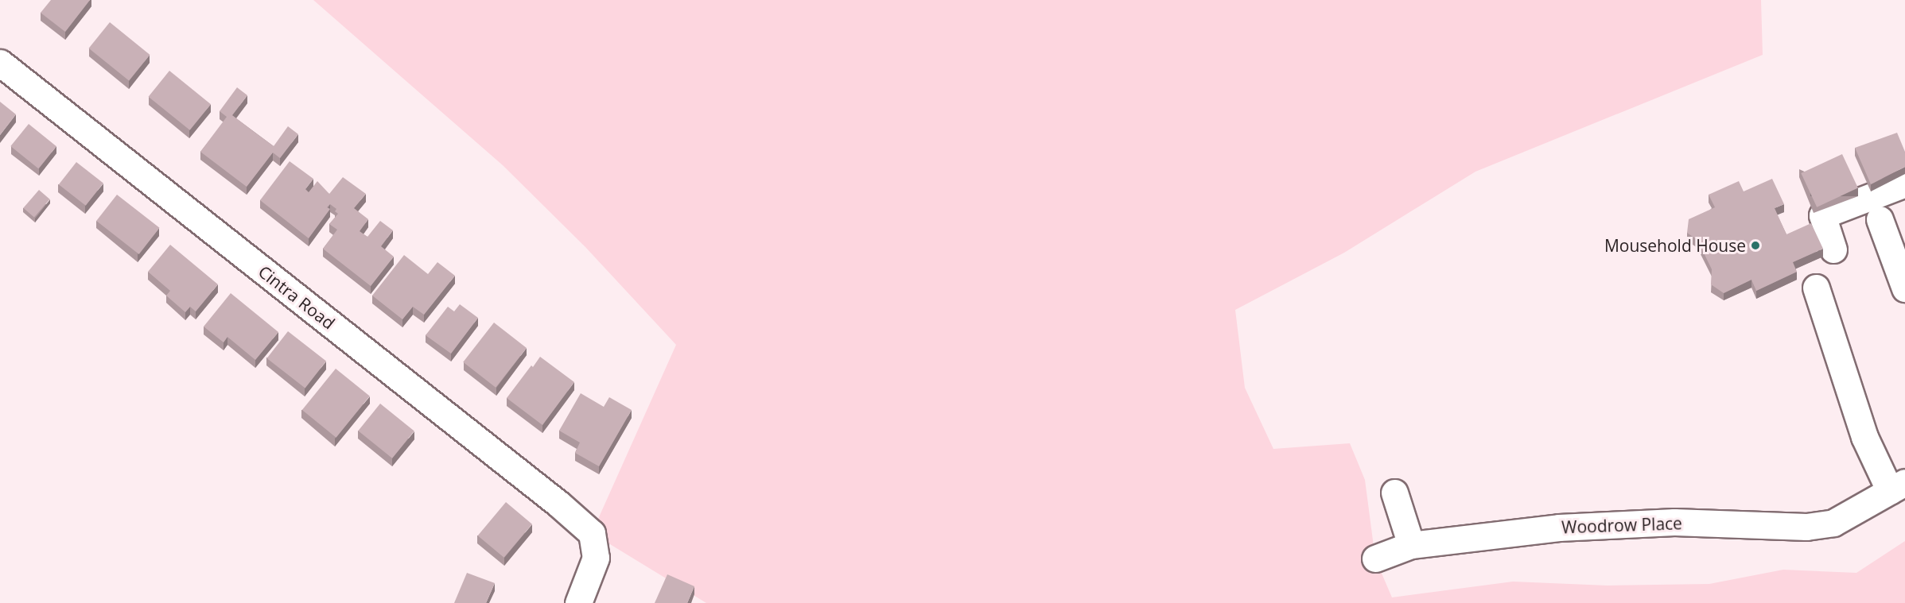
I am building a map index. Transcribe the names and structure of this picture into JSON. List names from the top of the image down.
{
  "streets": {
    "street": ["Cintra Road", "Woodrow Place"]
  },
  "places": ["Mousehold House"]
}
